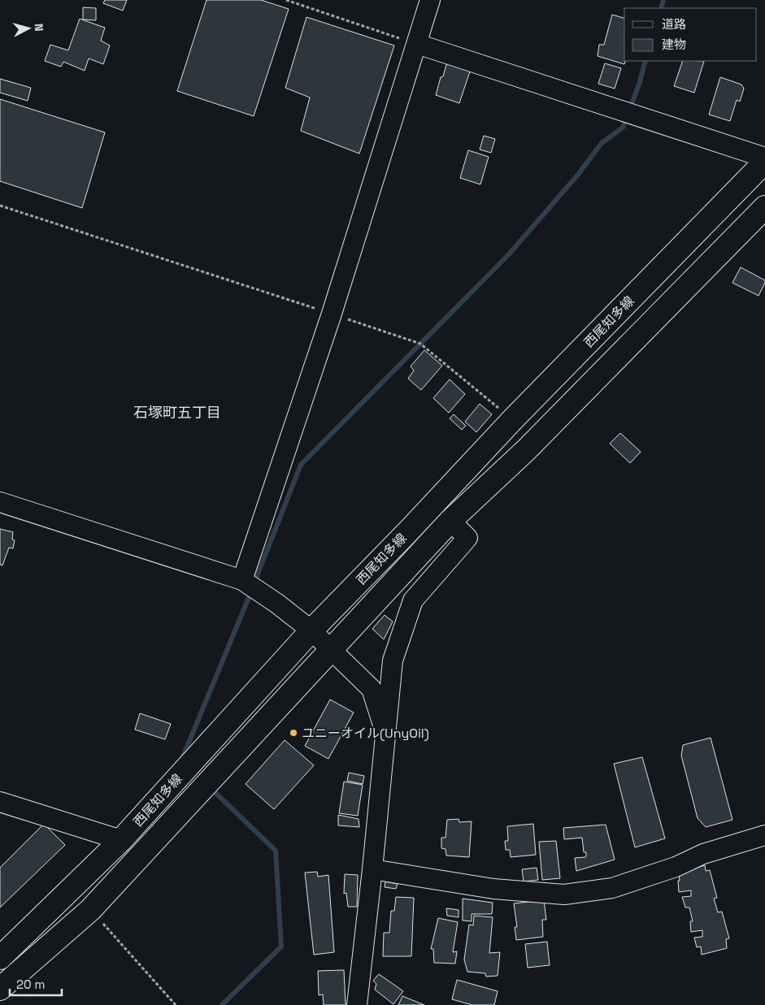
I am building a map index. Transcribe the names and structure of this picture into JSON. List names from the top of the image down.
{
  "streets": {
    "main road": ["西尾知多線"]
  },
  "districts": ["石塚町五丁目"],
  "places": ["ユニーオイル(UnyOil)"],
  "legend": ["道路", "建物"],
  "scale_bar": "20 m",
  "north": "right"
}
